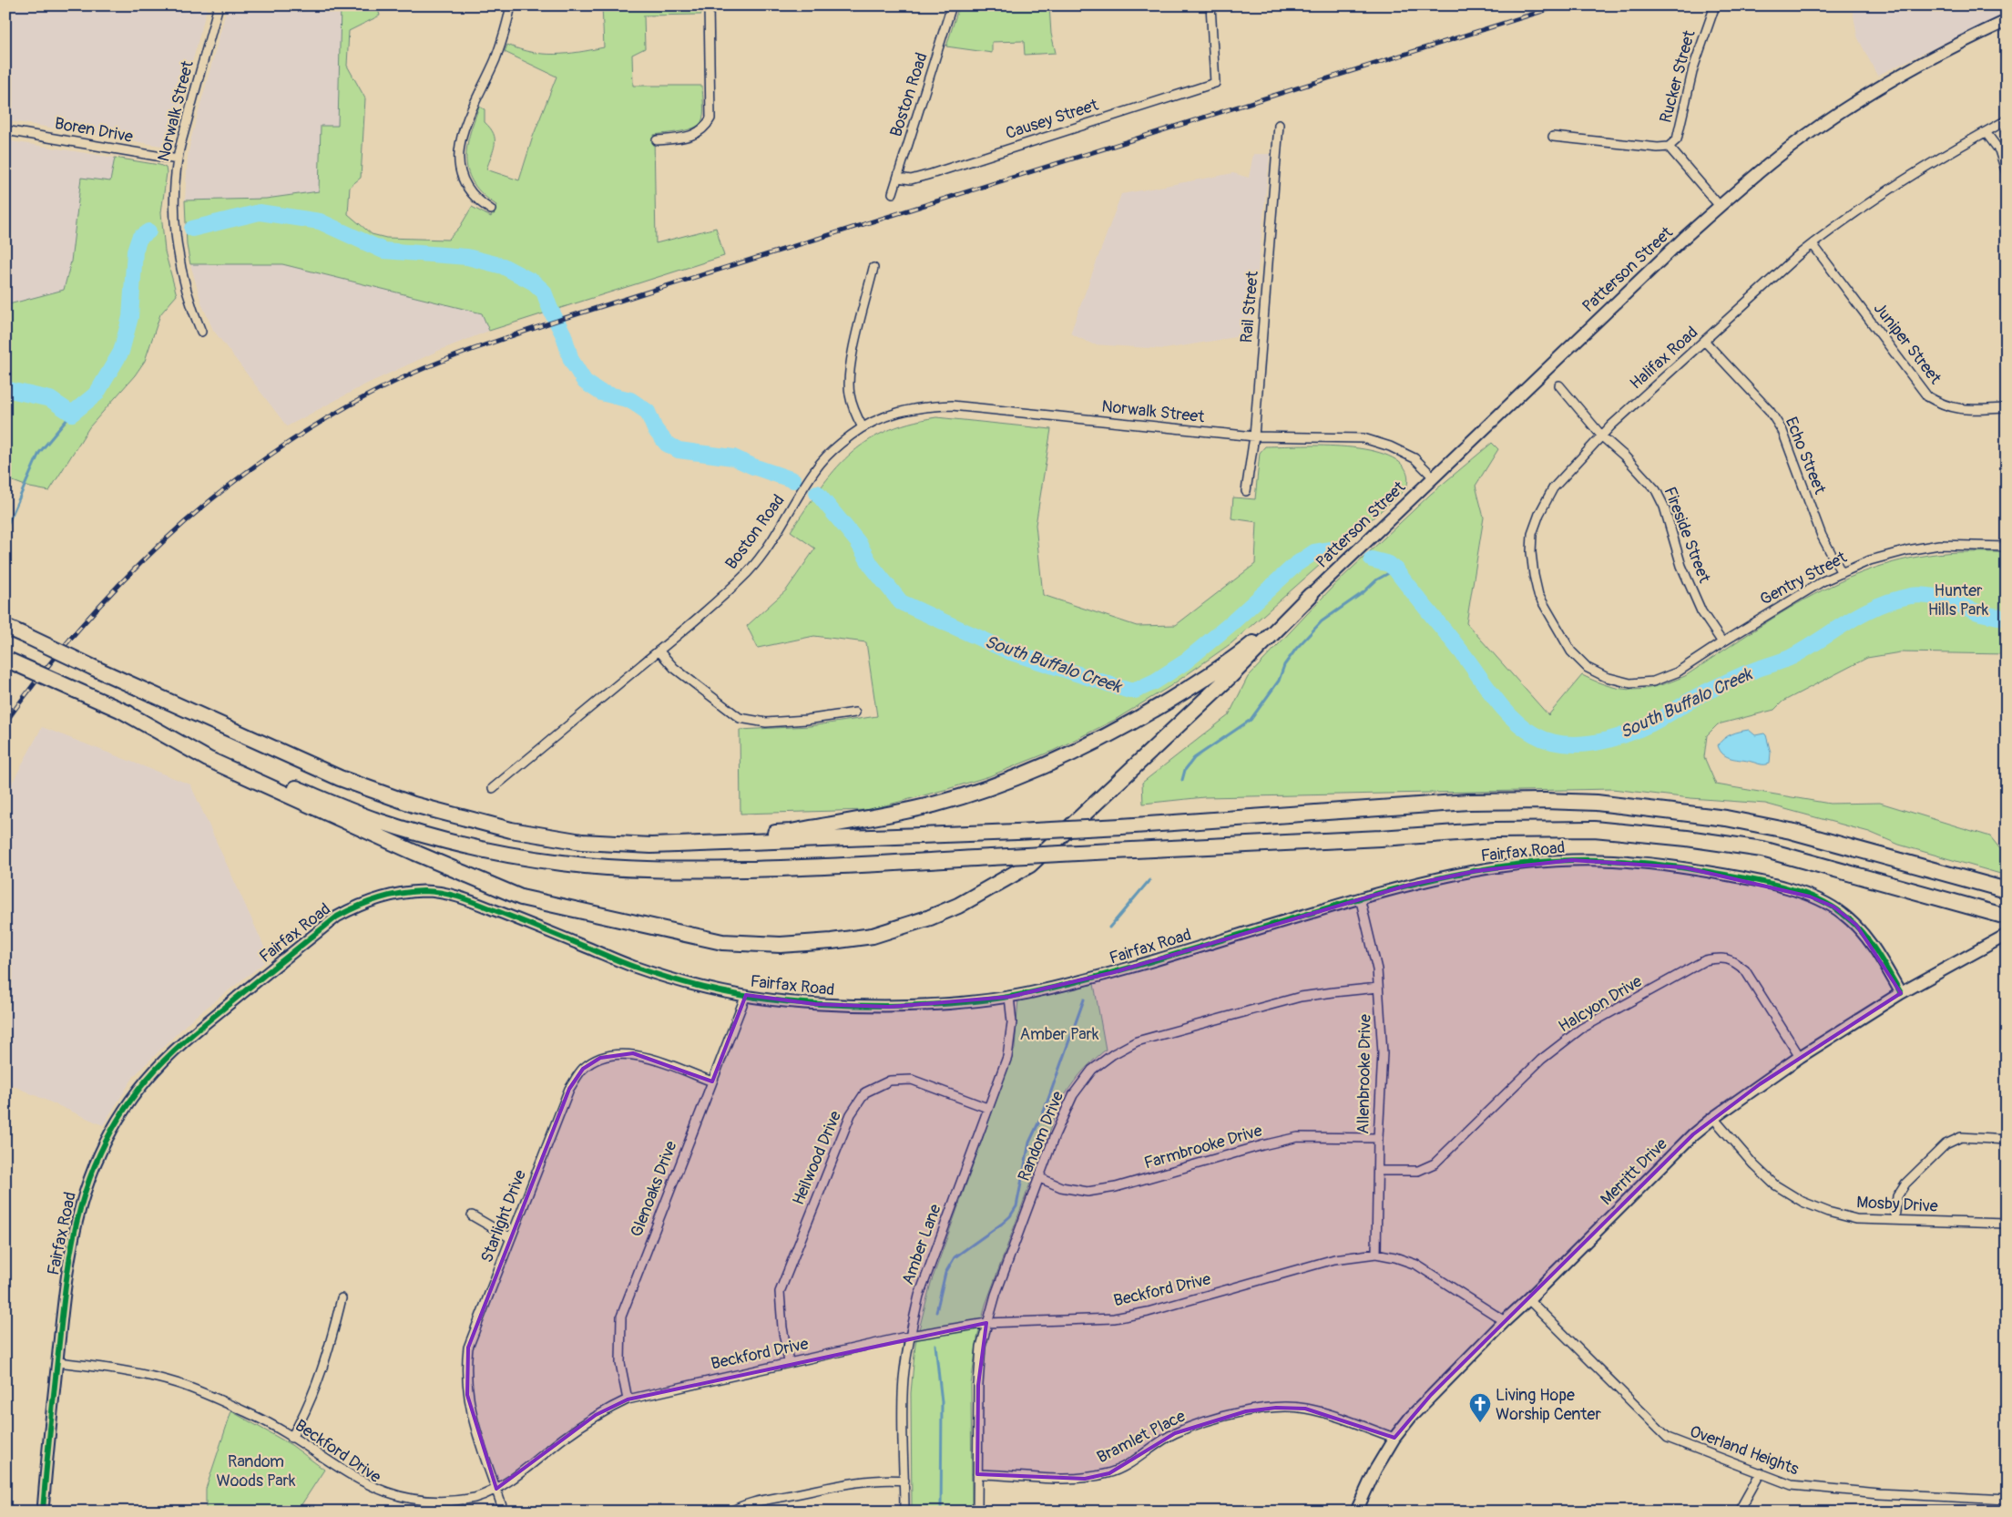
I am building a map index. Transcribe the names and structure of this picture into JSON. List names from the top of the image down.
{
  "streets": {
    "main road": ["Patterson Street", "Merritt Drive"],
    "street": [
      "Rucker Street",
      "Boston Road",
      "Norwalk Street",
      "Causey Street",
      "Boren Drive",
      "Rail Street",
      "Juniper Street",
      "Halifax Road",
      "Echo Street",
      "Fireside Street",
      "Gentry Street",
      "Fairfax Road",
      "Halcyon Drive",
      "Allenbrooke Drive",
      "Random Drive",
      "Farmbrooke Drive",
      "Heilwood Drive",
      "Glenoaks Drive",
      "Mosby Drive",
      "Starlight Drive",
      "Amber Lane",
      "Beckford Drive",
      "Bramlet Place",
      "Overland Heights"
    ]
  },
  "crossings": [
    ["Boston Road", "Norwalk Street"],
    ["Boston Road", "Causey Street"],
    ["Norwalk Street", "Boren Drive"],
    ["Norwalk Street", "Patterson Street"],
    ["Norwalk Street", "Rail Street"],
    ["Juniper Street", "Halifax Road"],
    ["Halifax Road", "Echo Street"],
    ["Halifax Road", "Fireside Street"],
    ["Halifax Road", "Gentry Street"],
    ["Echo Street", "Gentry Street"],
    ["Fireside Street", "Gentry Street"],
    ["Fairfax Road", "Allenbrooke Drive"],
    ["Fairfax Road", "Merritt Drive"],
    ["Fairfax Road", "Glenoaks Drive"],
    ["Fairfax Road", "Amber Lane"],
    ["Fairfax Road", "Beckford Drive"],
    ["Halcyon Drive", "Allenbrooke Drive"],
    ["Halcyon Drive", "Merritt Drive"],
    ["Allenbrooke Drive", "Random Drive"],
    ["Allenbrooke Drive", "Farmbrooke Drive"],
    ["Allenbrooke Drive", "Beckford Drive"],
    ["Random Drive", "Farmbrooke Drive"],
    ["Random Drive", "Beckford Drive"],
    ["Random Drive", "Bramlet Place"],
    ["Heilwood Drive", "Amber Lane"],
    ["Heilwood Drive", "Beckford Drive"],
    ["Merritt Drive", "Mosby Drive"],
    ["Merritt Drive", "Beckford Drive"],
    ["Merritt Drive", "Bramlet Place"],
    ["Merritt Drive", "Overland Heights"],
    ["Glenoaks Drive", "Starlight Drive"],
    ["Glenoaks Drive", "Beckford Drive"],
    ["Starlight Drive", "Beckford Drive"],
    ["Amber Lane", "Beckford Drive"]
  ],
  "water": ["South Buffalo Creek"],
  "parks": ["Hunter Hills Park", "Amber Park", "Random Woods Park"],
  "places": {
    "church": ["Living Hope Worship Center"]
  }
}
